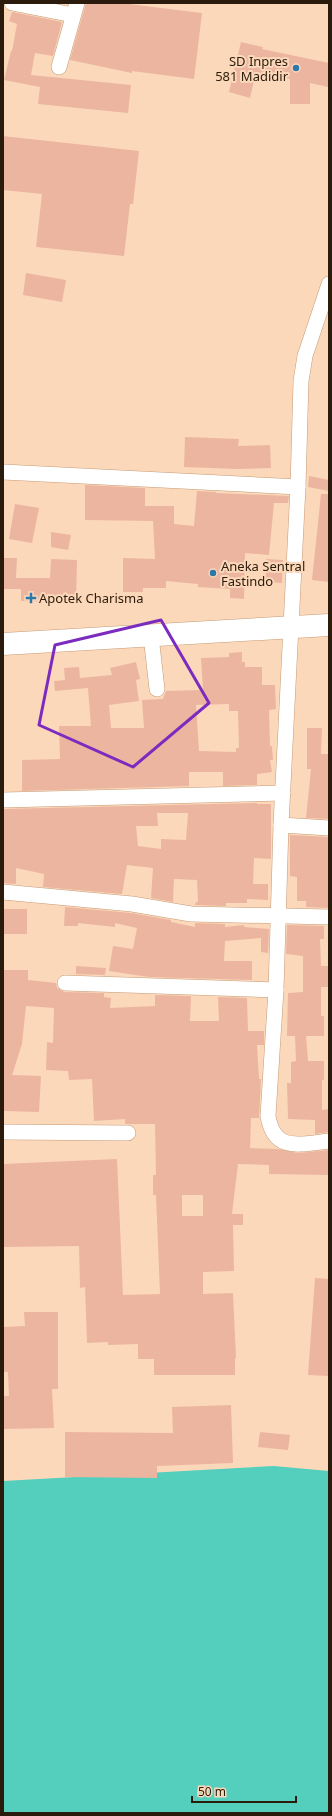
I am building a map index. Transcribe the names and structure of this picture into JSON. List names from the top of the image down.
{
  "places": {
    "other": ["SD Inpres 581 Madidir", "Aneka Sentral Fastindo"],
    "health": ["Apotek Charisma"]
  },
  "scale_bar": "50 m"
}
